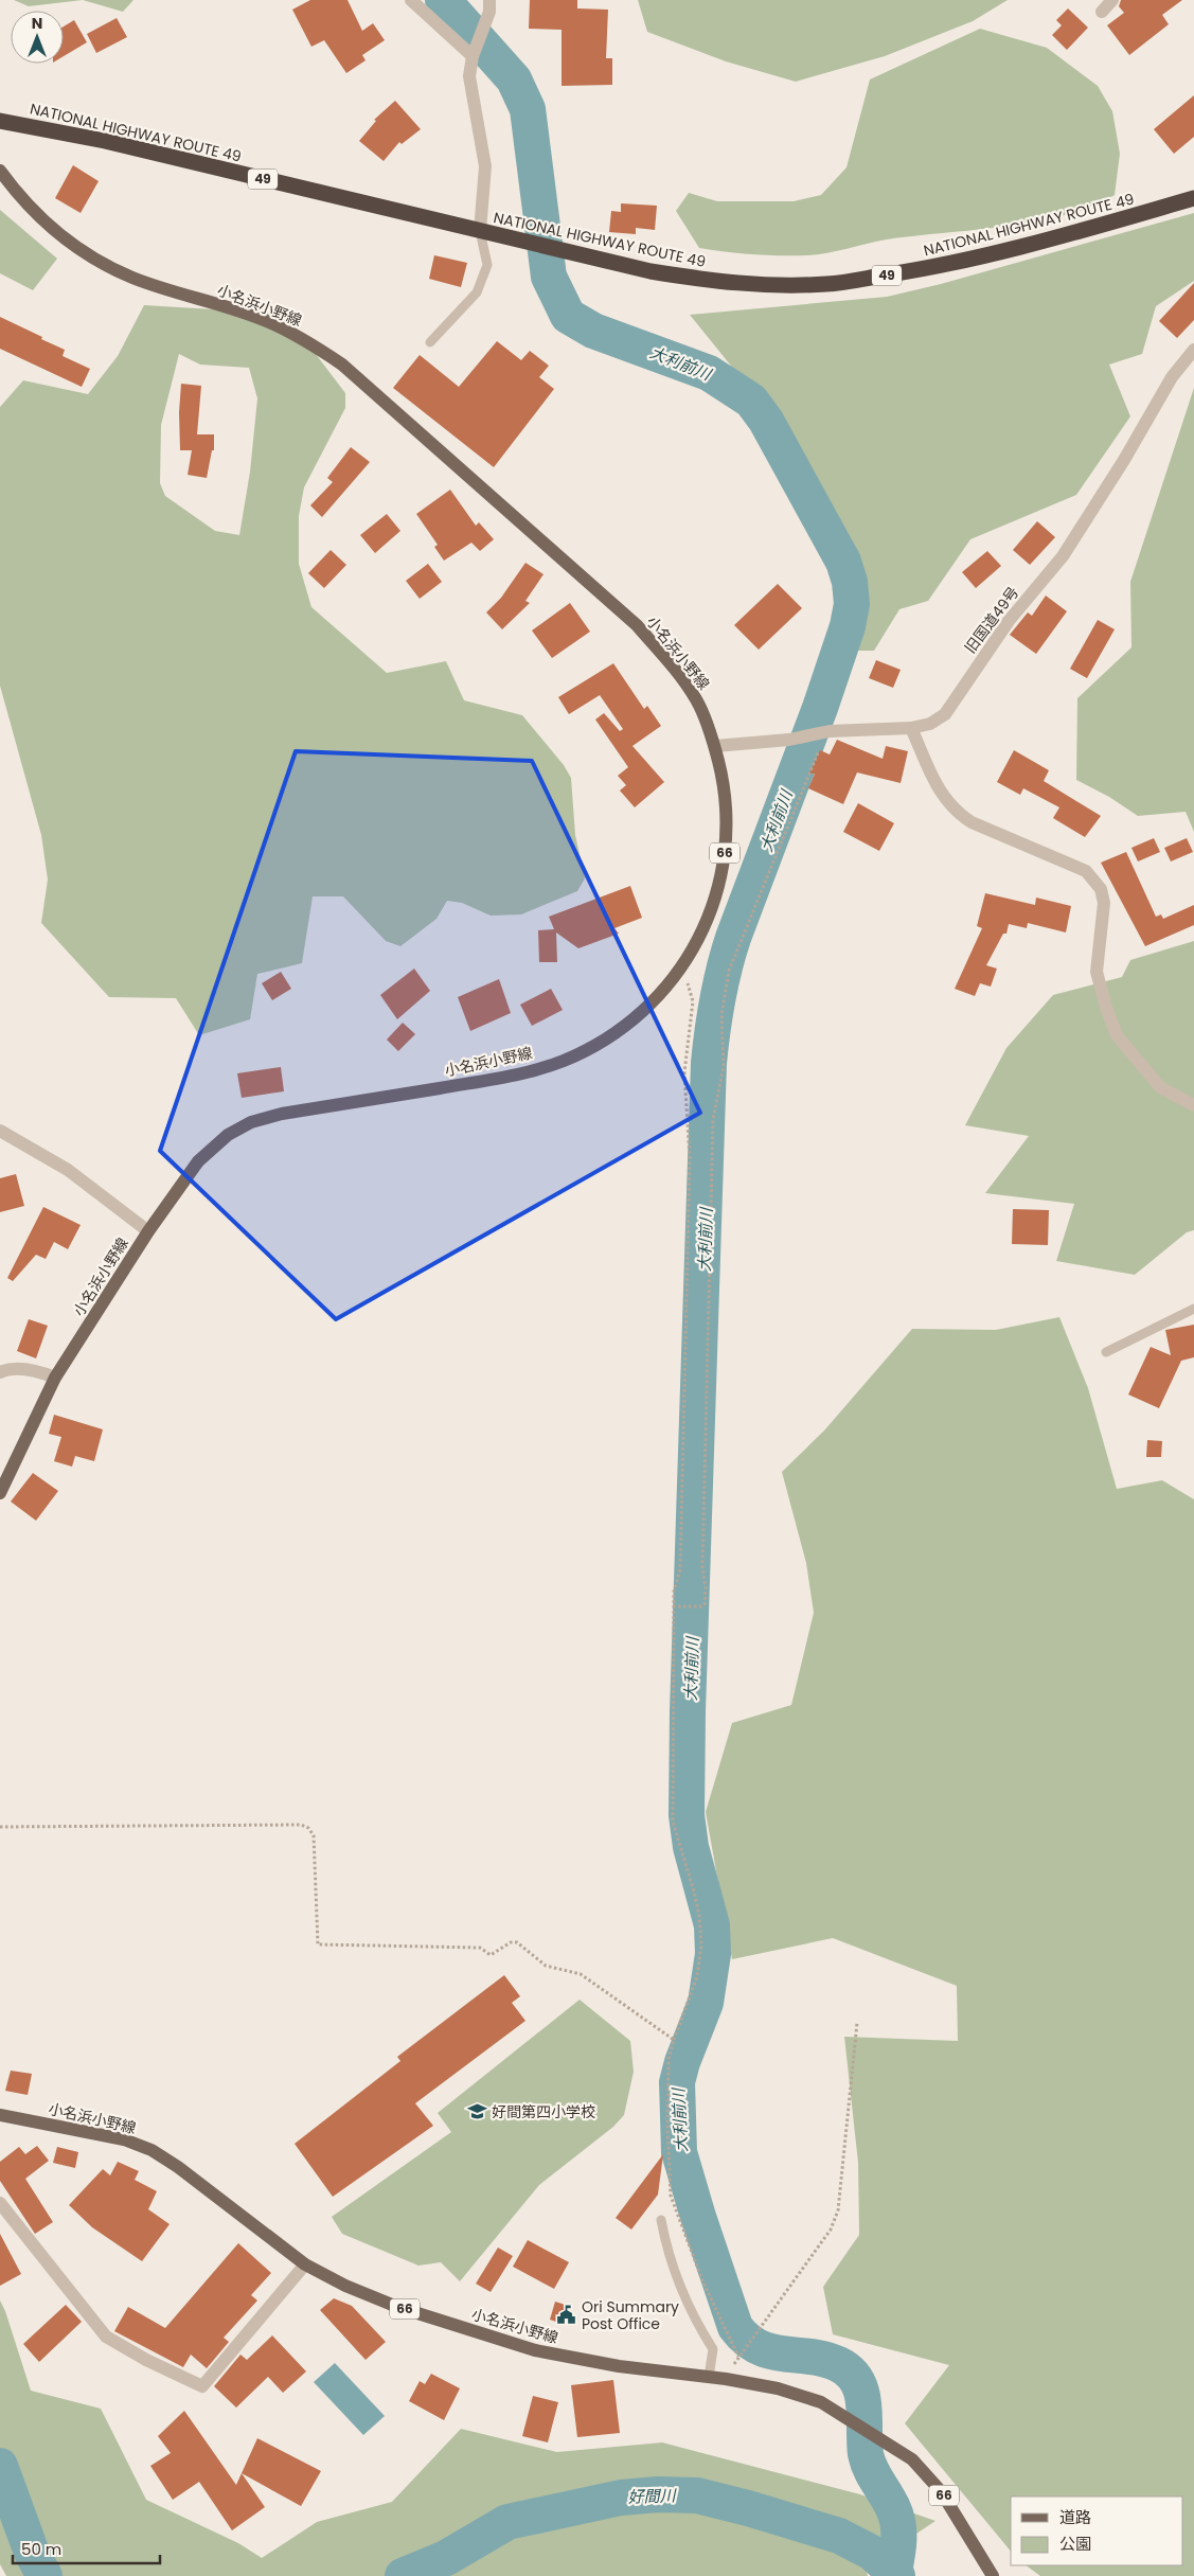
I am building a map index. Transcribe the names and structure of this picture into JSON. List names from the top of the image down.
{
  "streets": {
    "highway": ["NATIONAL HIGHWAY ROUTE 49", "49"],
    "main road": ["小名浜小野線", "66"],
    "street": ["旧国道49号"]
  },
  "crossings": [
    ["小名浜小野線", "旧国道49号"]
  ],
  "water": ["大利前川", "好間川"],
  "places": {
    "school or university": ["好間第四小学校"],
    "public building": ["Ori Summary Post Office"]
  },
  "legend": ["道路", "公園"],
  "scale_bar": "50 m",
  "north": "top"
}
